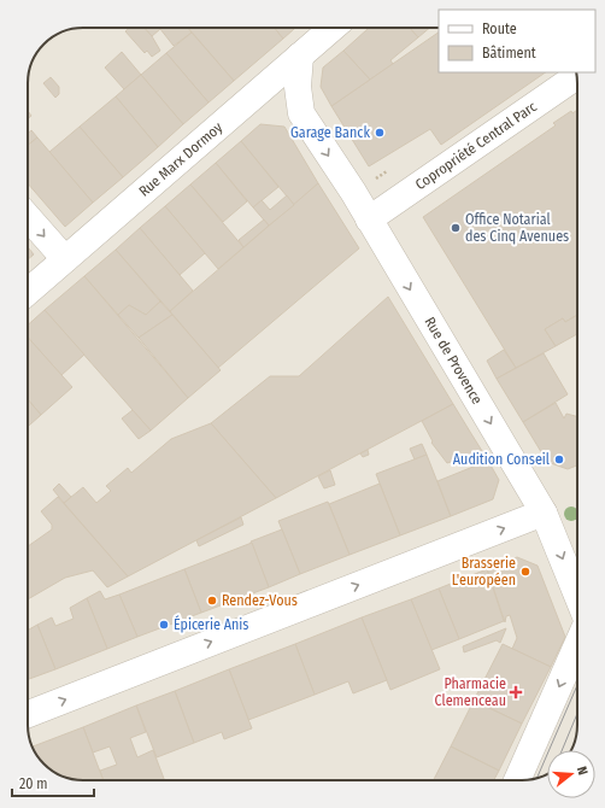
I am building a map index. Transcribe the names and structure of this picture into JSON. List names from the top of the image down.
{
  "streets": {
    "street": ["Copropriété Central Parc", "Rue Marx Dormoy", "Rue de Provence"]
  },
  "crossings": [
    ["Copropriété Central Parc", "Rue de Provence"],
    ["Rue Marx Dormoy", "Rue de Provence"]
  ],
  "one_way": ["Rue de Provence"],
  "places": {
    "other": [
      "Garage Banck",
      "Office Notarial des Cinq Avenues",
      "Audition Conseil",
      "Brasserie L'européen",
      "Rendez-Vous",
      "Épicerie Anis"
    ],
    "health": ["Pharmacie Clemenceau"]
  },
  "legend": ["Route", "Bâtiment"],
  "scale_bar": "20 m",
  "north": "right"
}
